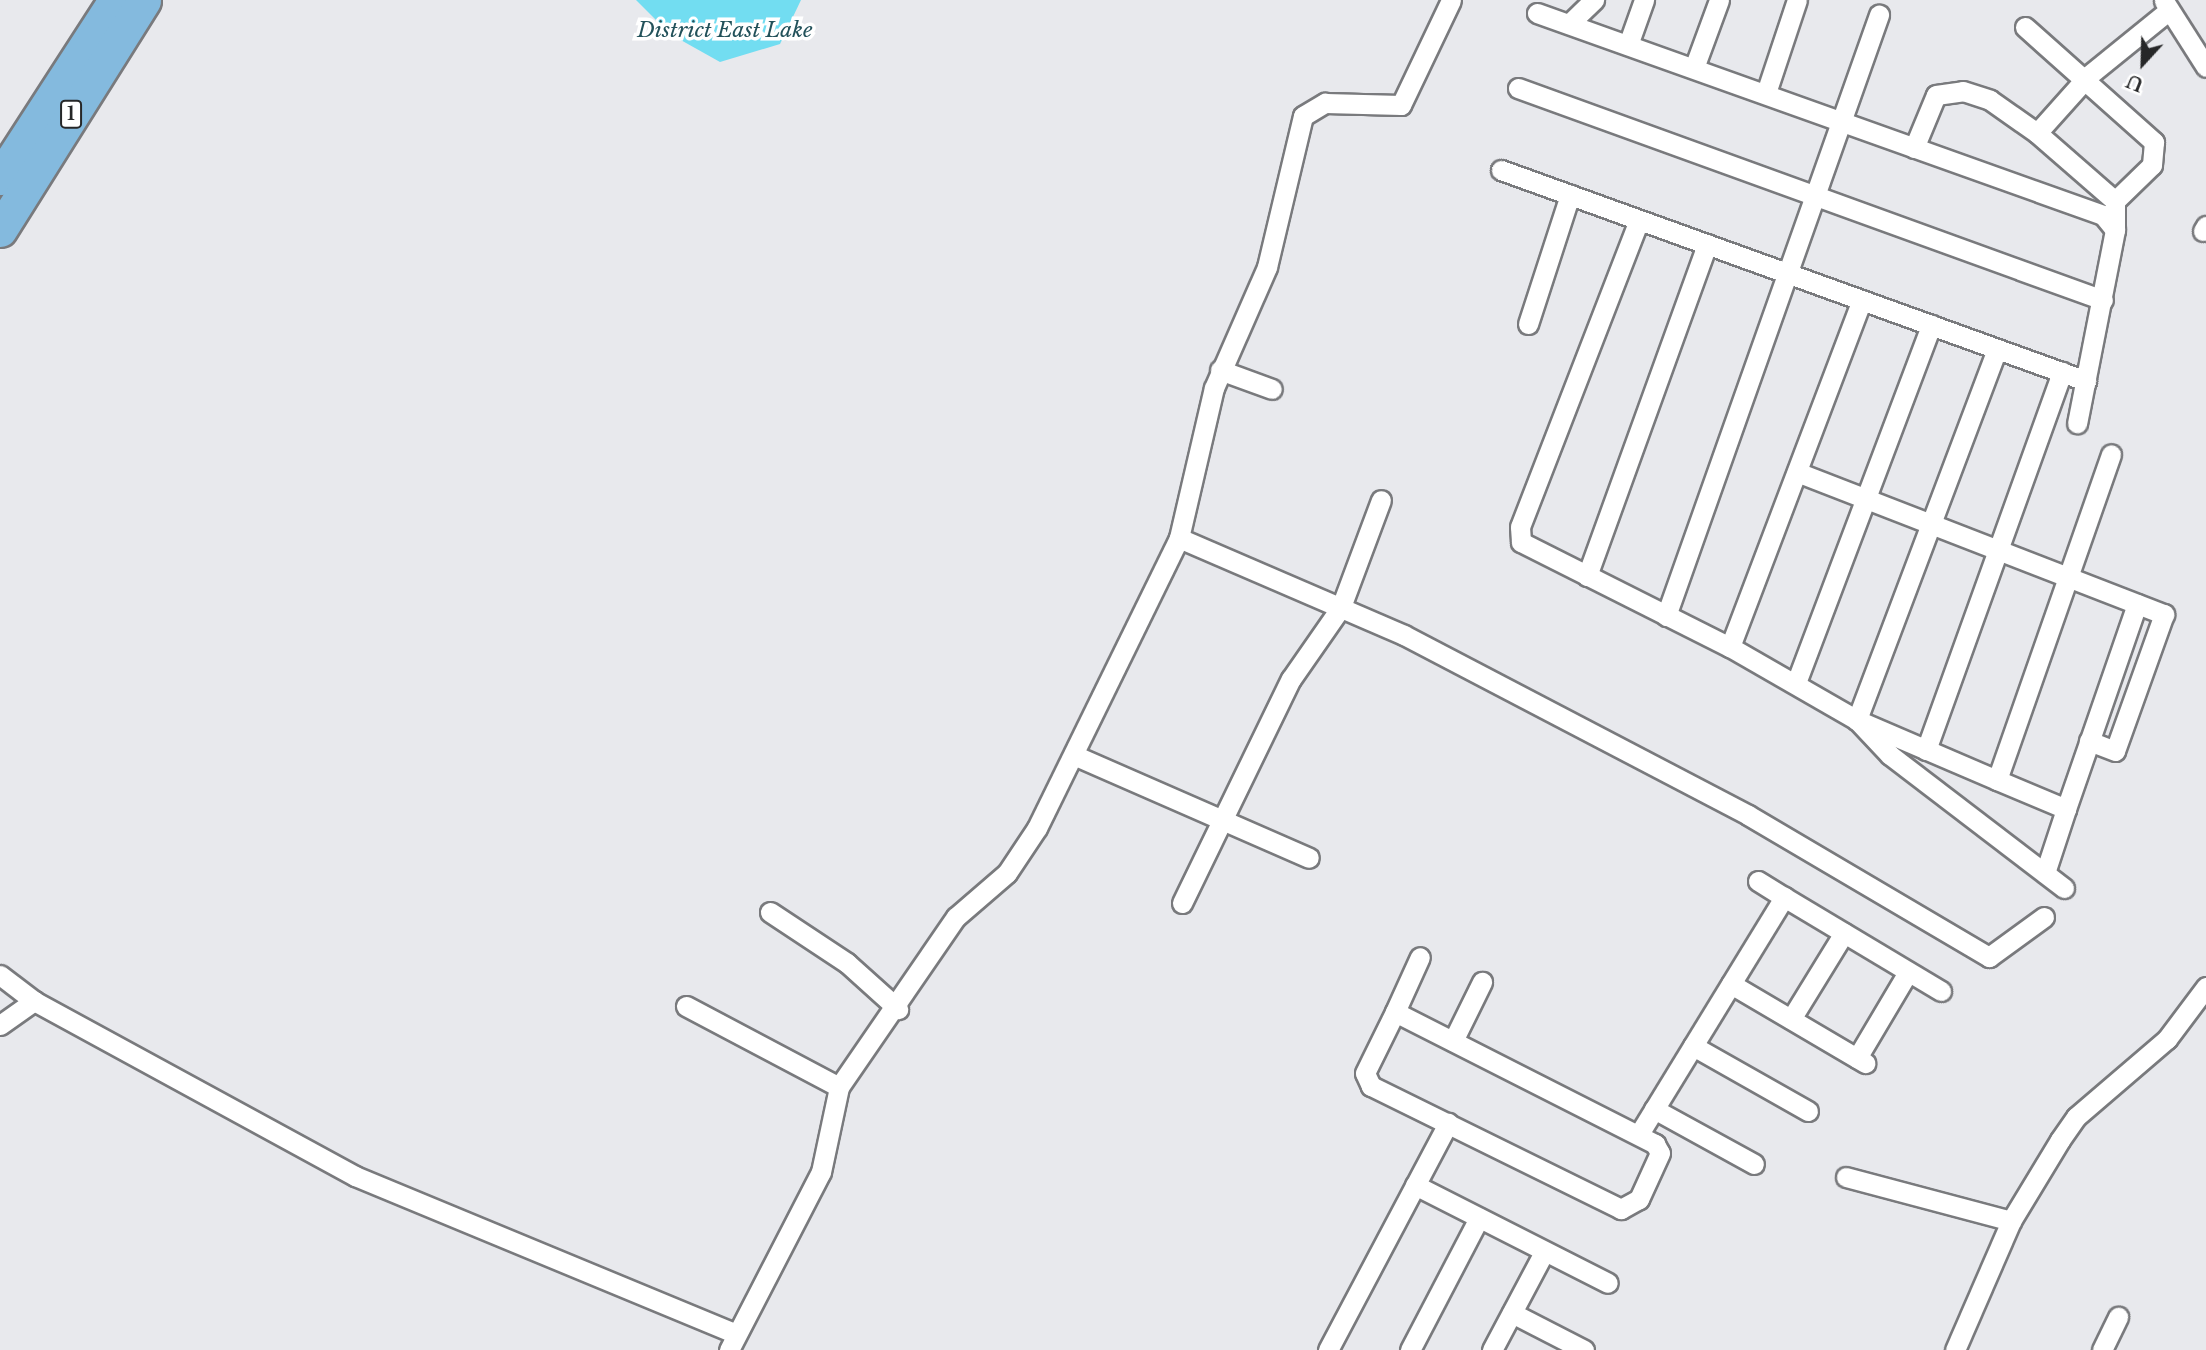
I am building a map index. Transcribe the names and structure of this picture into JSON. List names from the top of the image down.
{
  "streets": {
    "highway": ["1"]
  },
  "water": ["District East Lake"],
  "north": "bottom"
}
